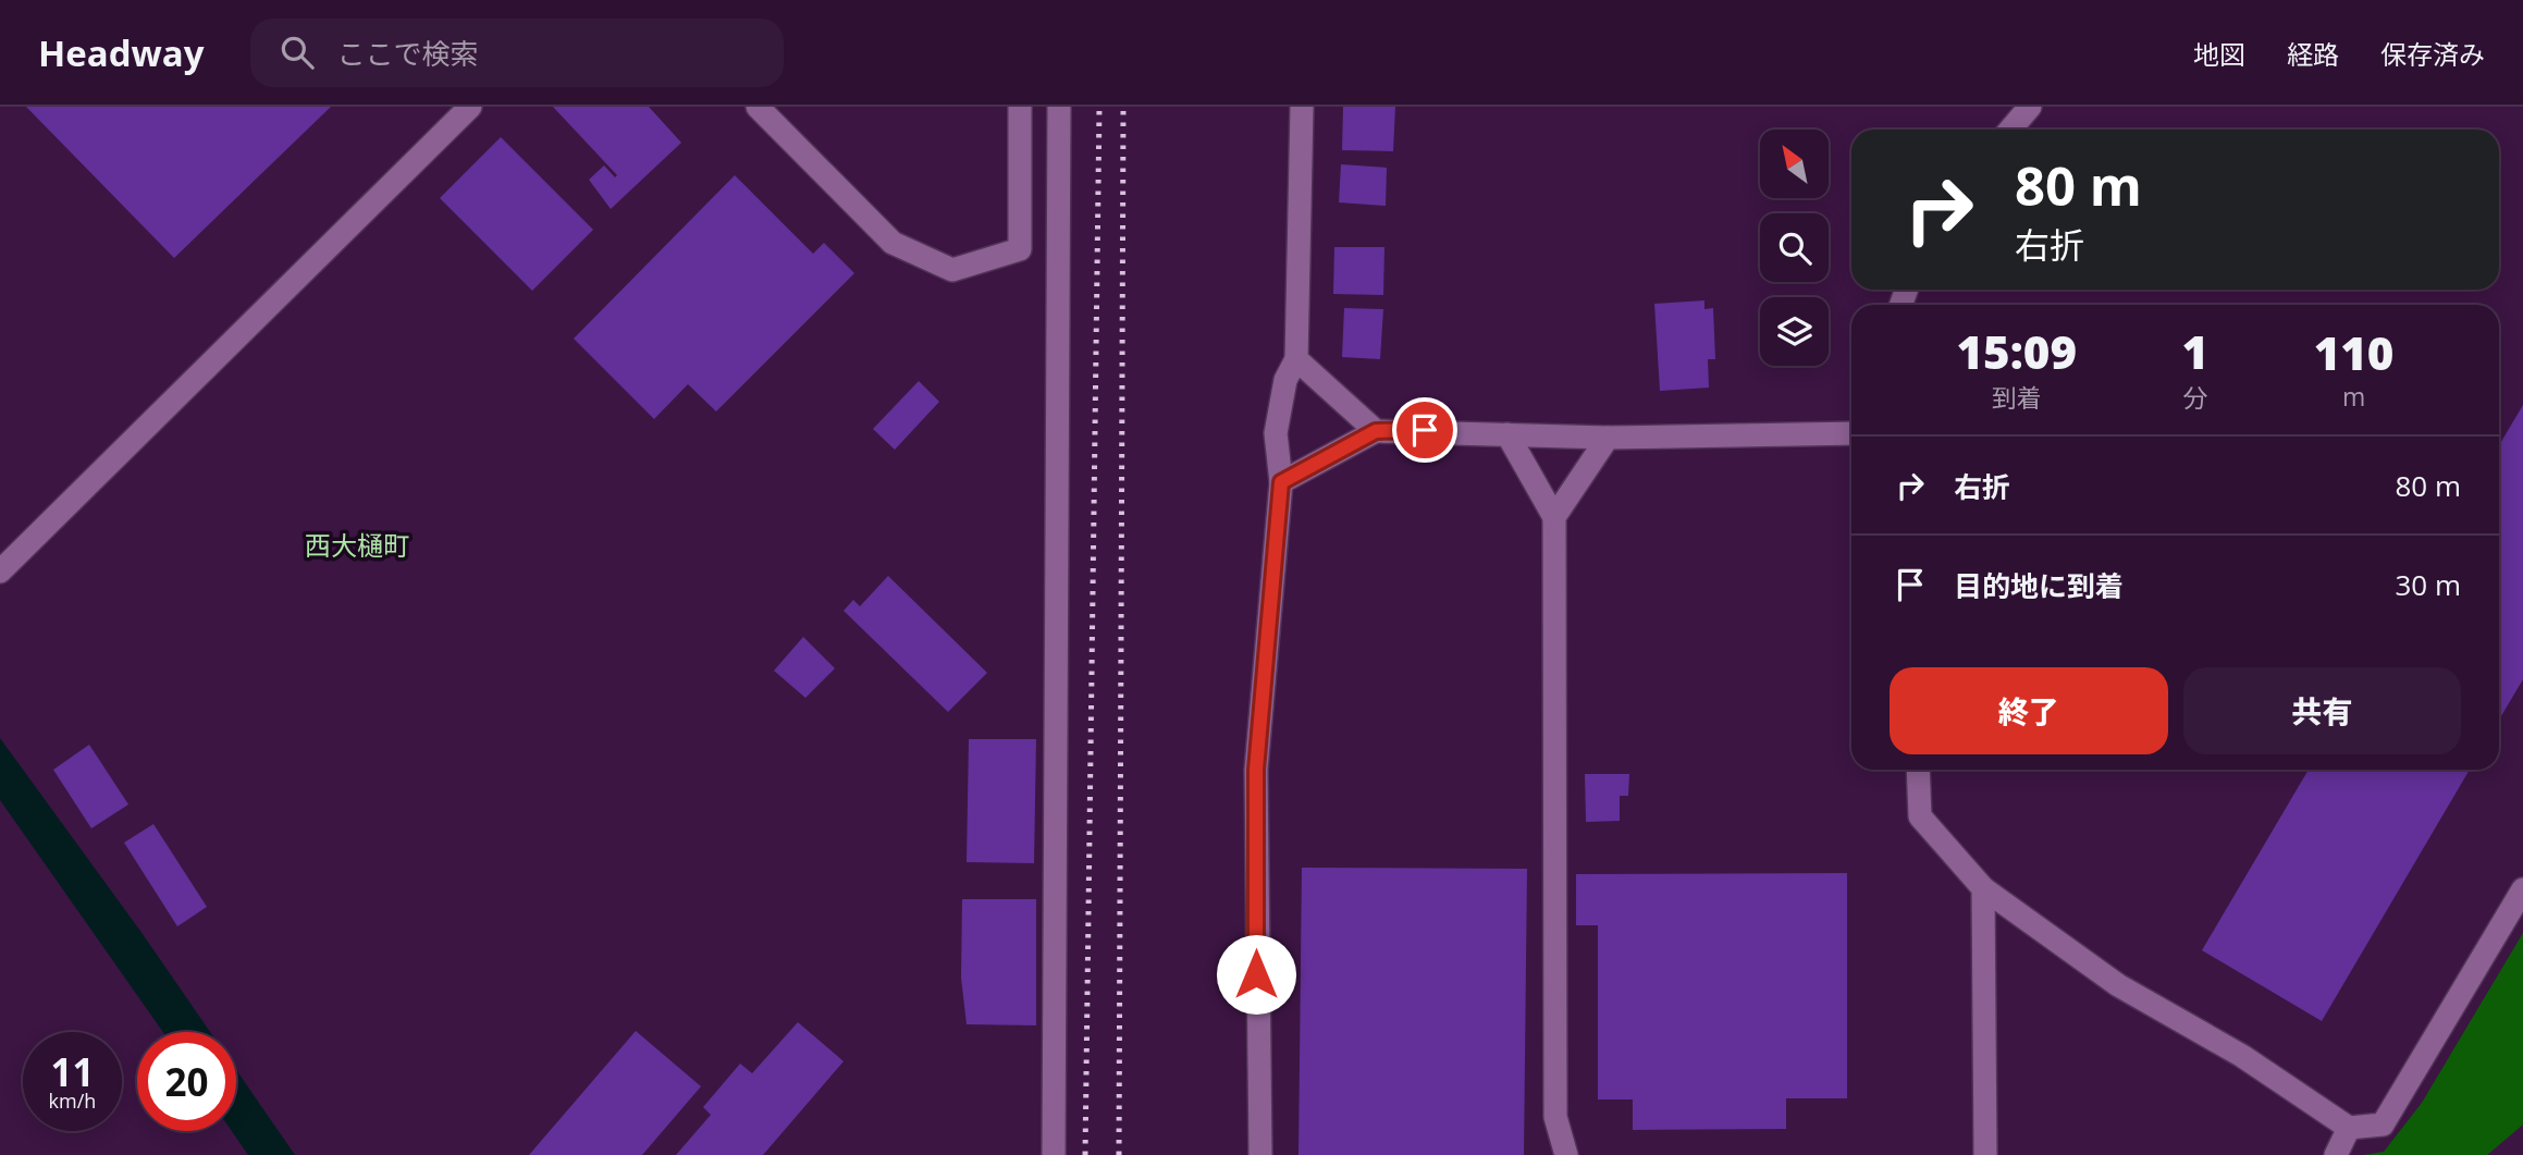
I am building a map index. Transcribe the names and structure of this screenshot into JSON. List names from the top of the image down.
{
  "districts": ["西大樋町"],
  "north": "top left",
  "page": {
    "header": "Headway",
    "search": "ここで検索",
    "nav": ["地図", "経路", "保存済み"],
    "turn": ["80 m", "右折"],
    "eta": [
      "15:09",
      "到着",
      "1",
      "分",
      "110",
      "m"
    ],
    "list": [
      {
        "name": "右折",
        "value": "80 m"
      },
      {
        "name": "目的地に到着",
        "value": "30 m"
      }
    ],
    "buttons": ["終了", "共有"],
    "speed": "11 km/h",
    "limit": "20"
  }
}
